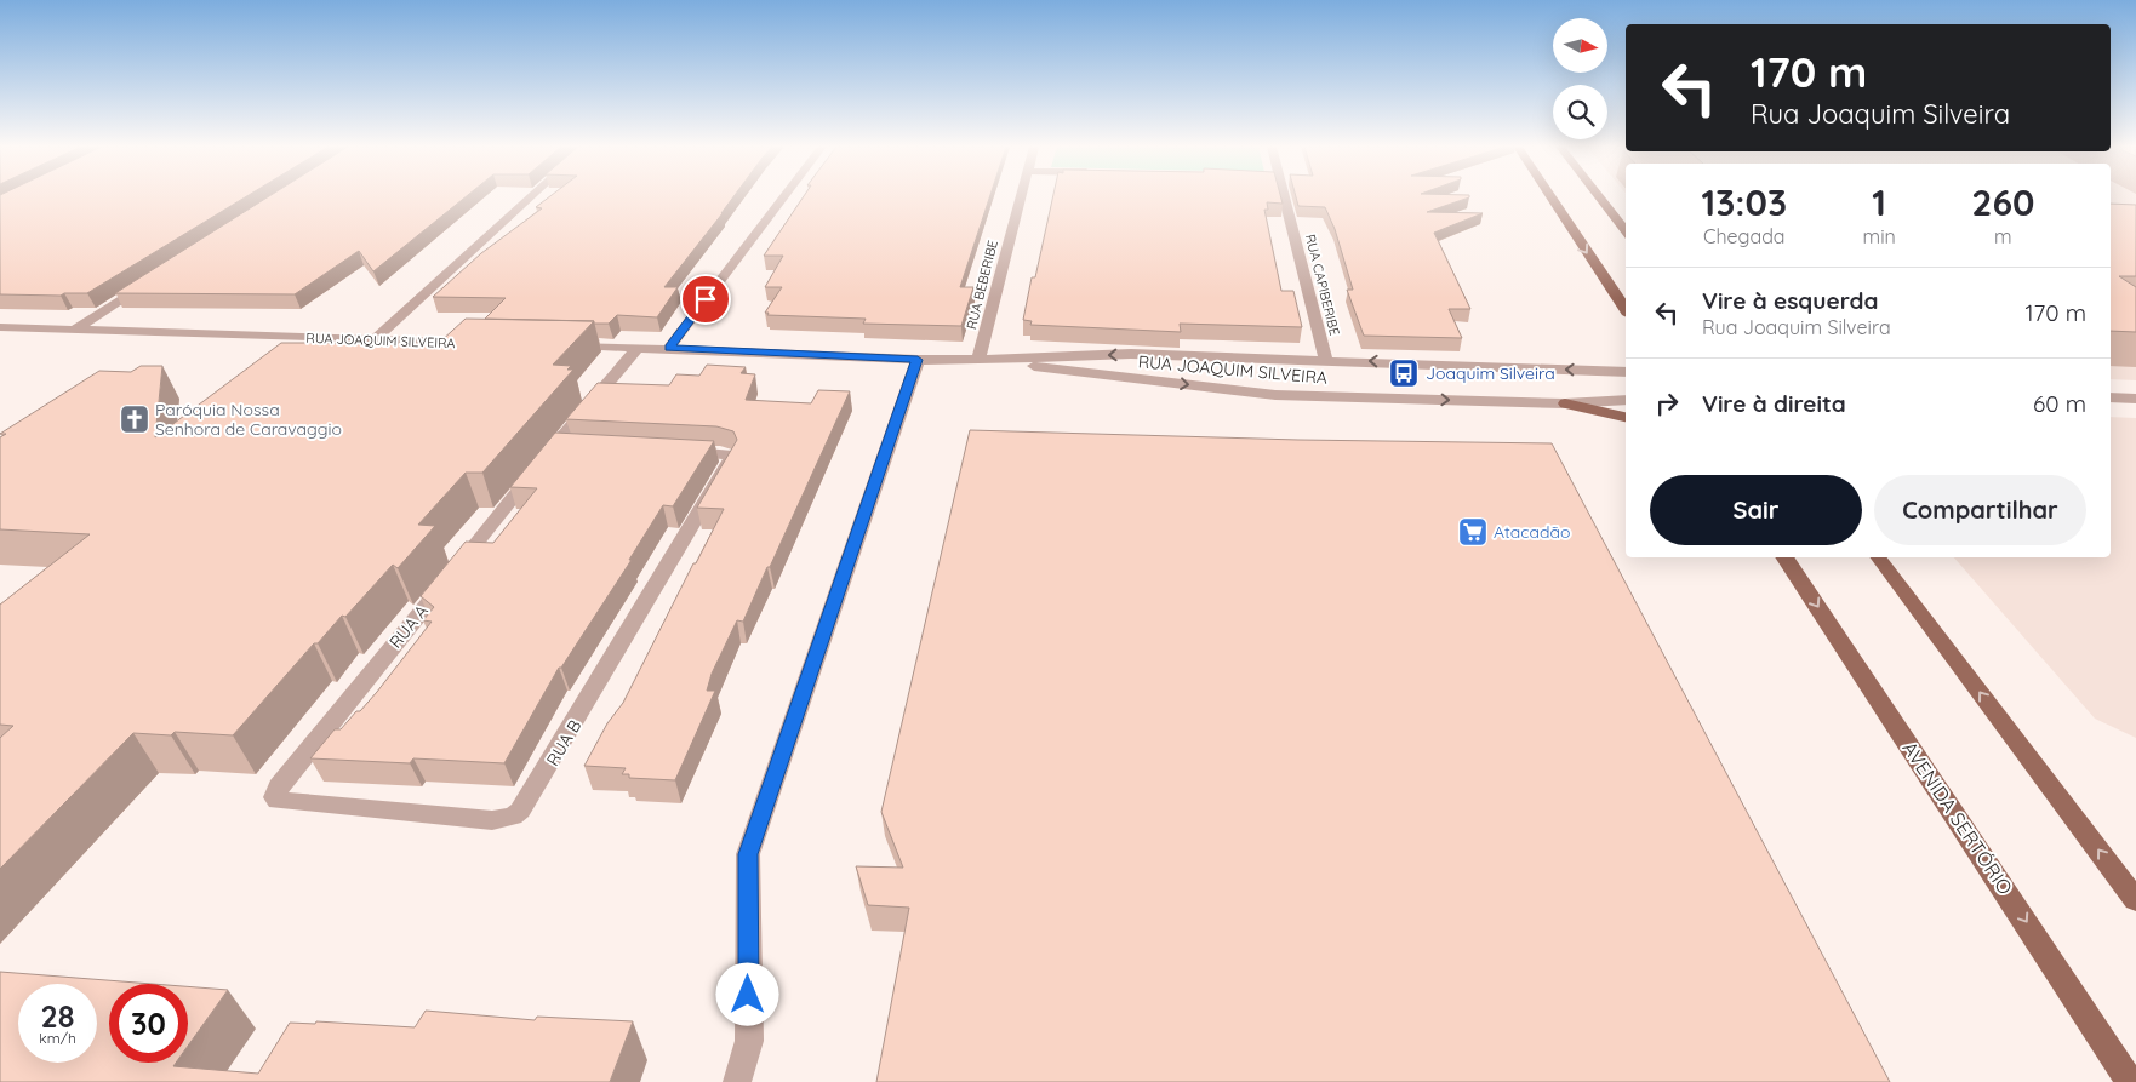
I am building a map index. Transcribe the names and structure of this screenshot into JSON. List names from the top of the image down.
{
  "streets": {
    "main road": ["AVENIDA SERTÓRIO"],
    "street": [
      "RUA BEBERIBE",
      "RUA CAPIBERIBE",
      "RUA JOAQUIM SILVEIRA",
      "RUA A",
      "RUA B"
    ]
  },
  "crossings": [
    ["RUA BEBERIBE", "RUA JOAQUIM SILVEIRA"],
    ["RUA CAPIBERIBE", "RUA JOAQUIM SILVEIRA"],
    ["RUA JOAQUIM SILVEIRA", "RUA A"],
    ["RUA A", "RUA B"]
  ],
  "places": {
    "bus stop": ["Joaquim Silveira"],
    "church": ["Paróquia Nossa Senhora de Caravaggio"],
    "supermarket": ["Atacadão"]
  },
  "north": "right",
  "page": {
    "turn": ["170 m", "Rua Joaquim Silveira"],
    "eta": [
      "13:03",
      "Chegada",
      "1",
      "min",
      "260",
      "m"
    ],
    "list": [
      {
        "name": "Vire à esquerda",
        "note": "Rua Joaquim Silveira",
        "value": "170 m"
      },
      {
        "name": "Vire à direita",
        "value": "60 m"
      }
    ],
    "buttons": ["Sair", "Compartilhar"],
    "speed": "28 km/h",
    "limit": "30"
  }
}
